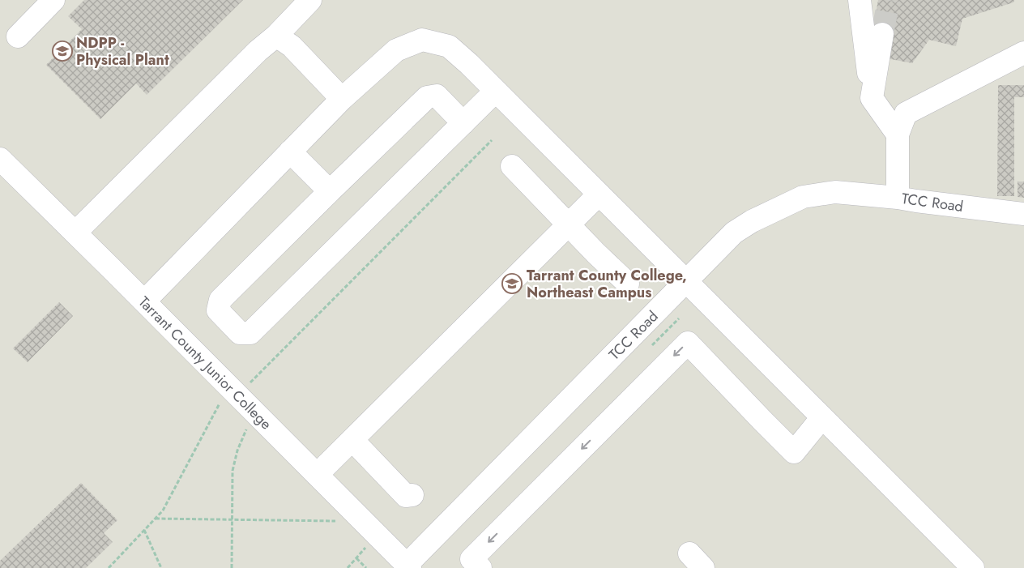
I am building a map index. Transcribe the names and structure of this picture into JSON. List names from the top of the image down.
{
  "streets": {
    "street": ["TCC Road", "Tarrant County Junior College"]
  },
  "crossings": [
    ["TCC Road", "Tarrant County Junior College"]
  ],
  "places": {
    "school or university": ["NDPP - Physical Plant", "Tarrant County College, Northeast Campus"]
  }
}
